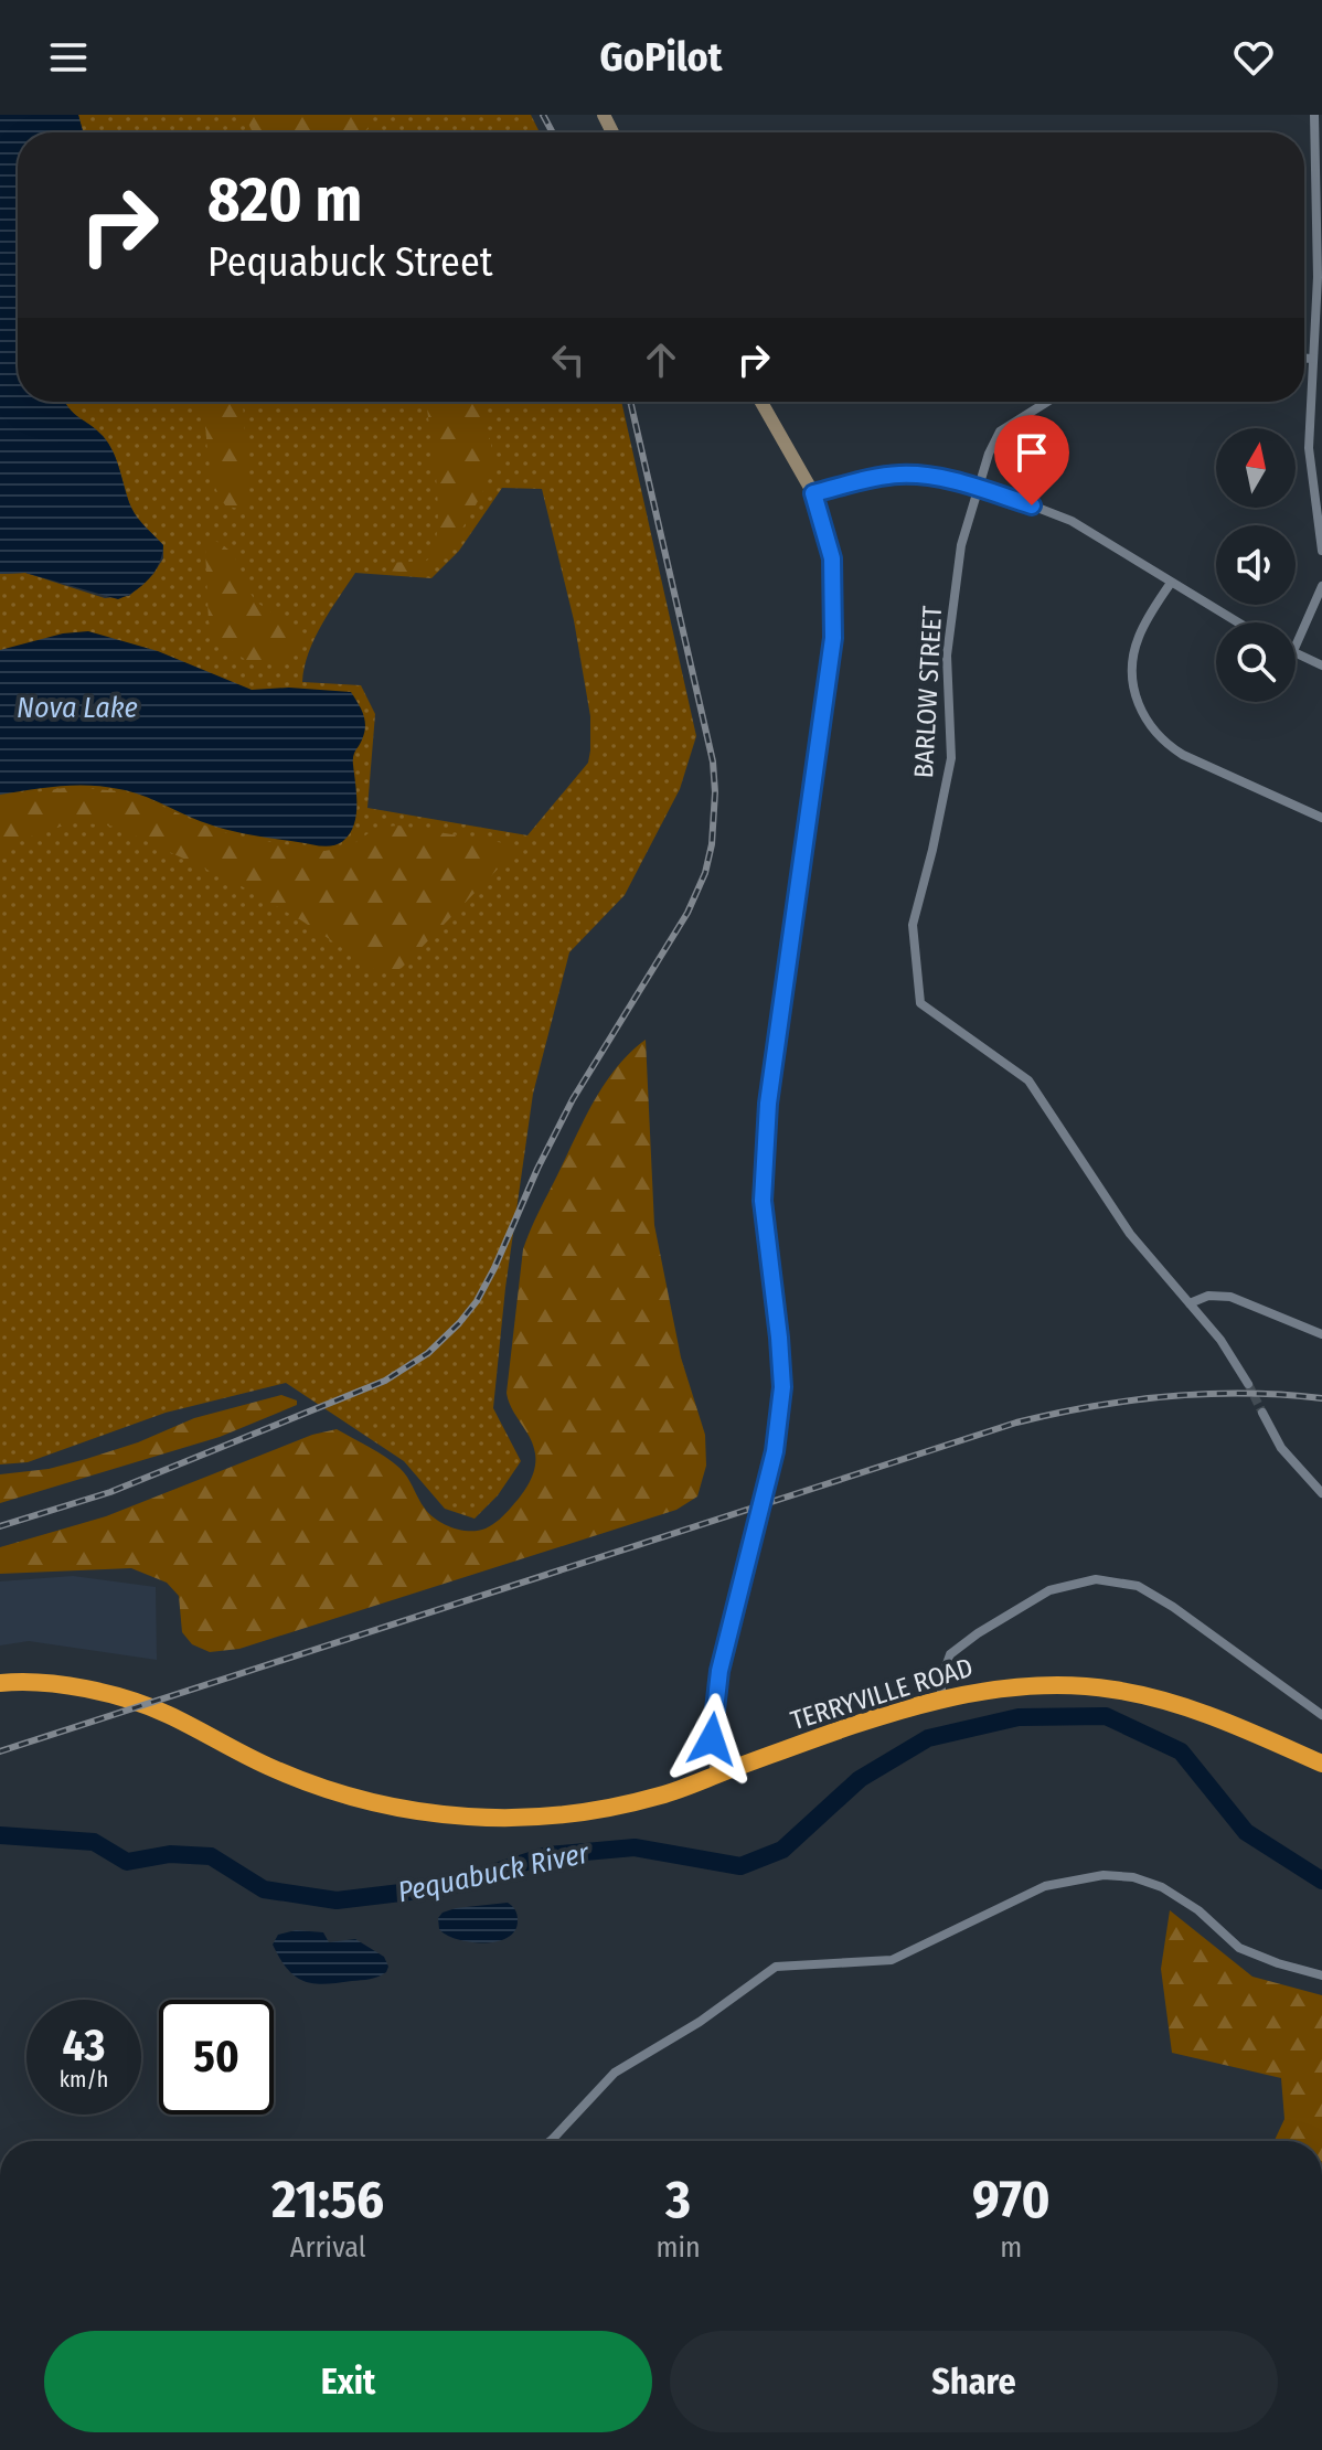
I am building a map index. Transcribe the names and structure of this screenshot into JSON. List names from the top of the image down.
{
  "streets": {
    "highway": ["TERRYVILLE ROAD"],
    "street": ["BARLOW STREET"]
  },
  "water": ["Nova Lake", "Pequabuck River"],
  "north": "top",
  "page": {
    "header": "GoPilot",
    "turn": ["820 m", "Pequabuck Street"],
    "speed": "43 km/h",
    "limit": "50",
    "eta": [
      "21:56",
      "Arrival",
      "3",
      "min",
      "970",
      "m"
    ],
    "buttons": ["Exit", "Share"]
  }
}
